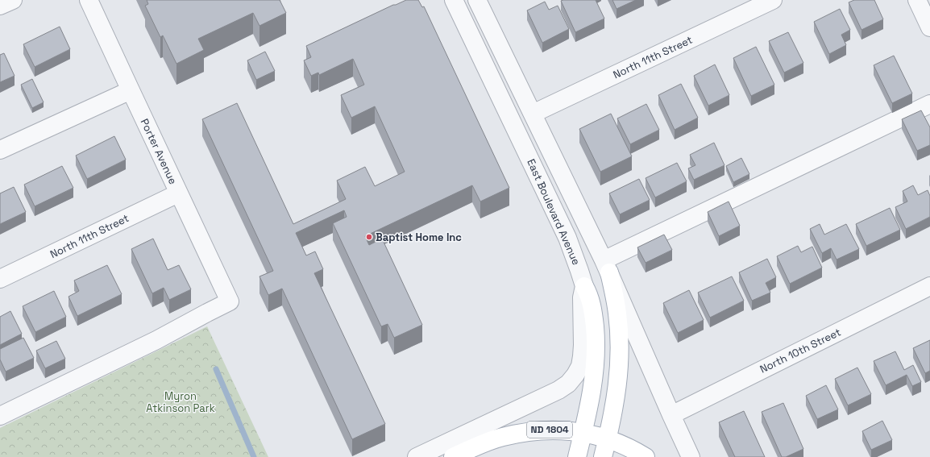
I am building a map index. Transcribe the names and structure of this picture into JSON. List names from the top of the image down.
{
  "streets": {
    "main road": ["ND 1804"],
    "street": [
      "North 11th Street",
      "Porter Avenue",
      "East Boulevard Avenue",
      "North 10th Street"
    ]
  },
  "crossings": [
    ["North 11th Street", "Porter Avenue"]
  ],
  "parks": ["Myron Atkinson Park"],
  "places": ["Baptist Home Inc"]
}
